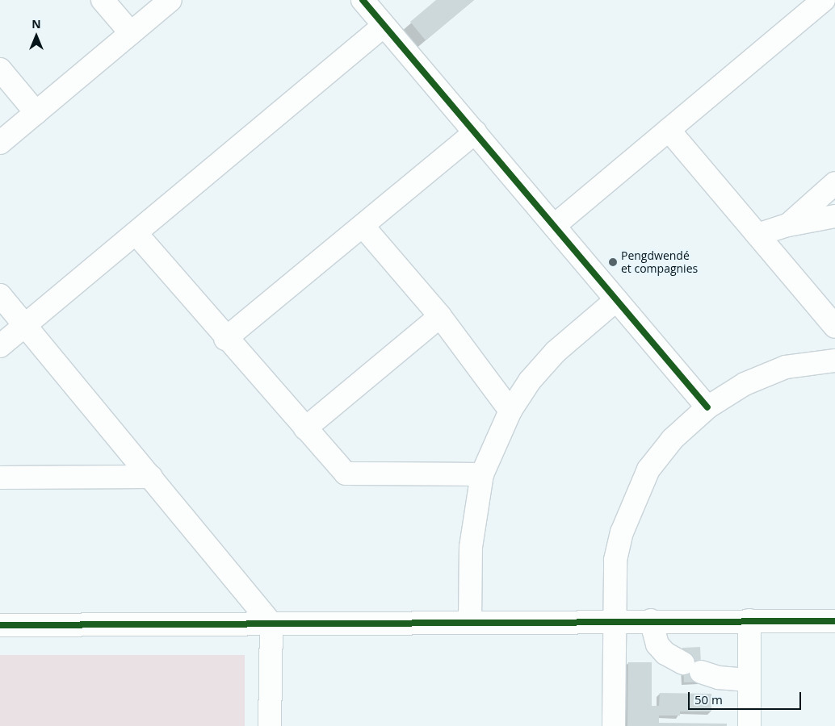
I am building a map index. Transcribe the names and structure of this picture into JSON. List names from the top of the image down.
{
  "places": ["Pengdwendé et compagnies"],
  "scale_bar": "50 m",
  "north": "top"
}
